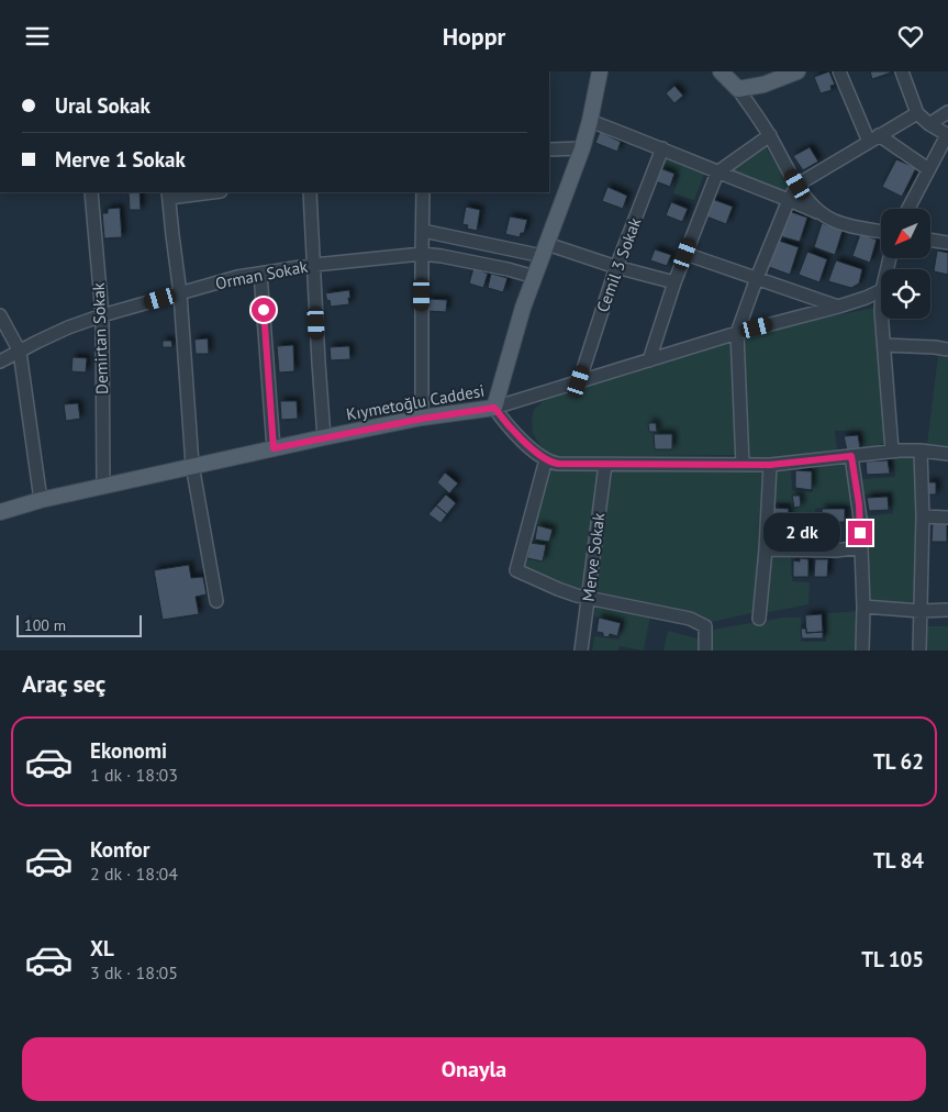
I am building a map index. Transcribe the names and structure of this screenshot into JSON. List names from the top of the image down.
{
  "streets": {
    "main road": ["Kıymetoğlu Caddesi"],
    "street": [
      "Cemil 3 Sokak",
      "Orman Sokak",
      "Demirtan Sokak",
      "Merve Sokak"
    ]
  },
  "crossings": [
    ["Orman Sokak", "Demirtan Sokak"],
    ["Orman Sokak", "Kıymetoğlu Caddesi"],
    ["Demirtan Sokak", "Kıymetoğlu Caddesi"]
  ],
  "scale_bar": "100 m",
  "north": "bottom left",
  "page": {
    "header": "Hoppr",
    "banner": ["Ural Sokak", "Merve 1 Sokak"],
    "bubble": "2 dk",
    "scale": "100 m",
    "heading": "Araç seç",
    "list": [
      {
        "name": "Ekonomi",
        "note": "1 dk · 18:03",
        "value": "TL 62"
      },
      {
        "name": "Konfor",
        "note": "2 dk · 18:04",
        "value": "TL 84"
      },
      {
        "name": "XL",
        "note": "3 dk · 18:05",
        "value": "TL 105"
      }
    ],
    "buttons": "Onayla"
  }
}
